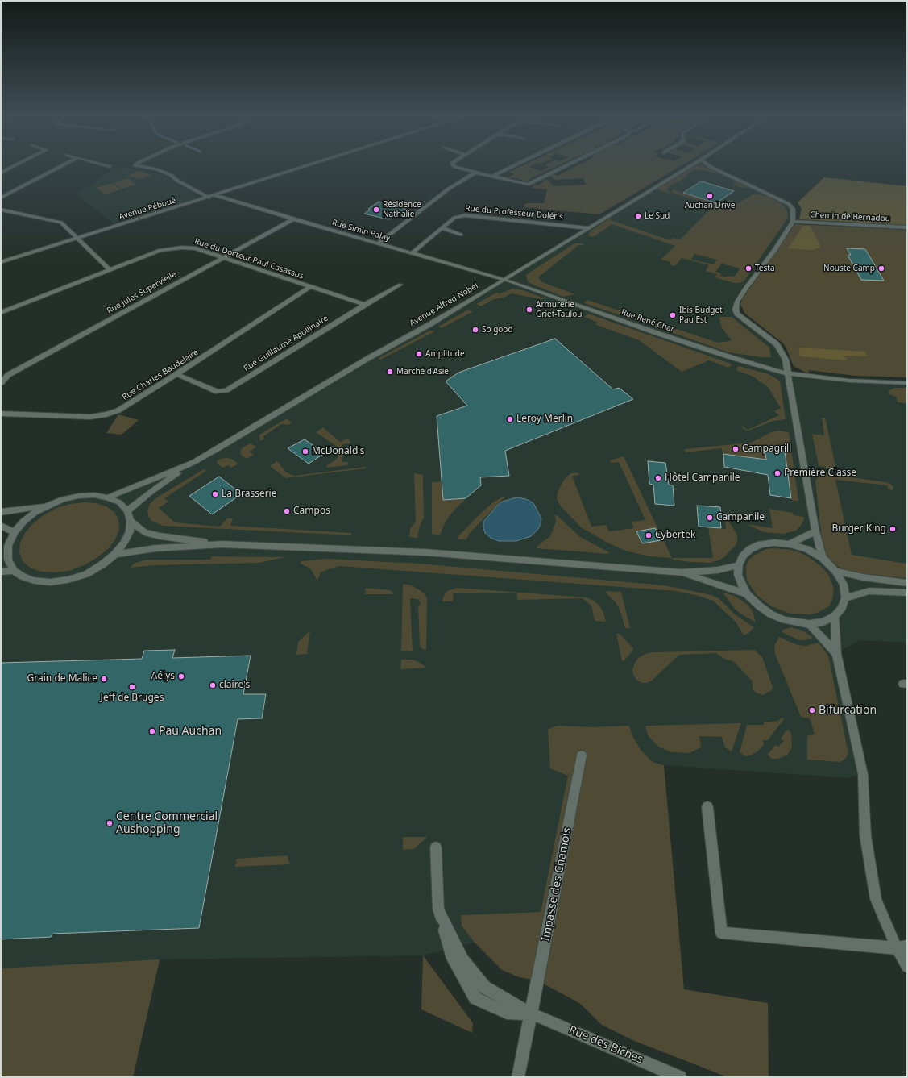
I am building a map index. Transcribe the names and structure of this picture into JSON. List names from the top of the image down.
{
  "streets": {
    "street": [
      "Avenue Péboué",
      "Rue du Professeur Doléris",
      "Chemin de Bernadou",
      "Rue Simin Palay",
      "Rue du Docteur Paul Casassus",
      "Rue Jules Supervielle",
      "Avenue Alfred Nobel",
      "Rue René Char",
      "Rue Guillaume Apollinaire",
      "Rue Charles Baudelaire",
      "Impasse des Chamois",
      "Rue des Biches"
    ]
  },
  "crossings": [
    ["Avenue Péboué", "Rue Simin Palay"],
    ["Rue du Professeur Doléris", "Rue Simin Palay"],
    ["Rue du Professeur Doléris", "Avenue Alfred Nobel"],
    ["Rue Simin Palay", "Rue Jules Supervielle"],
    ["Rue Simin Palay", "Avenue Alfred Nobel"],
    ["Rue Simin Palay", "Rue René Char"],
    ["Rue du Docteur Paul Casassus", "Rue Jules Supervielle"],
    ["Rue du Docteur Paul Casassus", "Rue Guillaume Apollinaire"],
    ["Rue du Docteur Paul Casassus", "Rue Charles Baudelaire"],
    ["Avenue Alfred Nobel", "Rue René Char"],
    ["Rue Guillaume Apollinaire", "Rue Charles Baudelaire"],
    ["Impasse des Chamois", "Rue des Biches"]
  ],
  "places": [
    "Auchan Drive",
    "Résidence Nathalie",
    "Le Sud",
    "Testa",
    "Nouste Camp",
    "Armurerie Griet-Taulou",
    "Ibis Budget Pau Est",
    "So good",
    "Amplitude",
    "Marché d'Asie",
    "Leroy Merlin",
    "Campagrill",
    "McDonald's",
    "Première Classe",
    "Hôtel Campanile",
    "La Brasserie",
    "Campos",
    "Campanile",
    "Burger King",
    "Cybertek",
    "Aélys",
    "Grain de Malice",
    "claire's",
    "Jeff de Bruges",
    "Bifurcation",
    "Pau Auchan",
    "Centre Commercial Aushopping"
  ]
}
